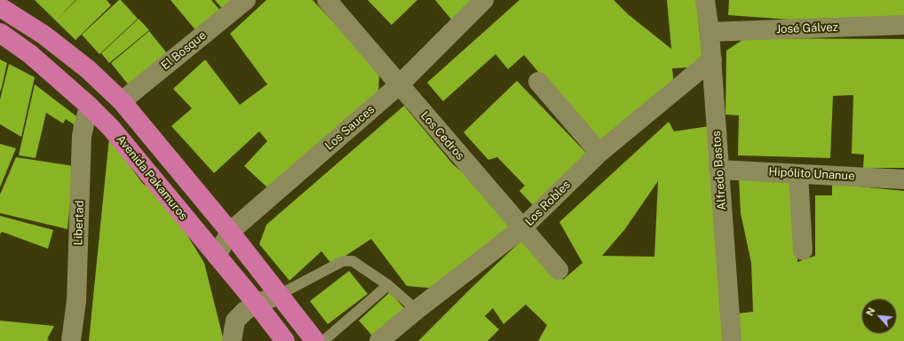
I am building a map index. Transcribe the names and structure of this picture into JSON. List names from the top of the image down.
{
  "streets": {
    "highway": ["Avenida Pakamuros"],
    "street": [
      "José Gálvez",
      "El Bosque",
      "Los Sauces",
      "Los Cedros",
      "Alfredo Bastos",
      "Hipólito Unanue",
      "Los Robles",
      "Libertad"
    ]
  },
  "crossings": [
    ["José Gálvez", "Alfredo Bastos"],
    ["Los Sauces", "Los Cedros"],
    ["Los Sauces", "Avenida Pakamuros"],
    ["Los Cedros", "Los Robles"],
    ["Alfredo Bastos", "Hipólito Unanue"],
    ["Alfredo Bastos", "Los Robles"],
    ["Avenida Pakamuros", "Libertad"]
  ],
  "north": "top left"
}
